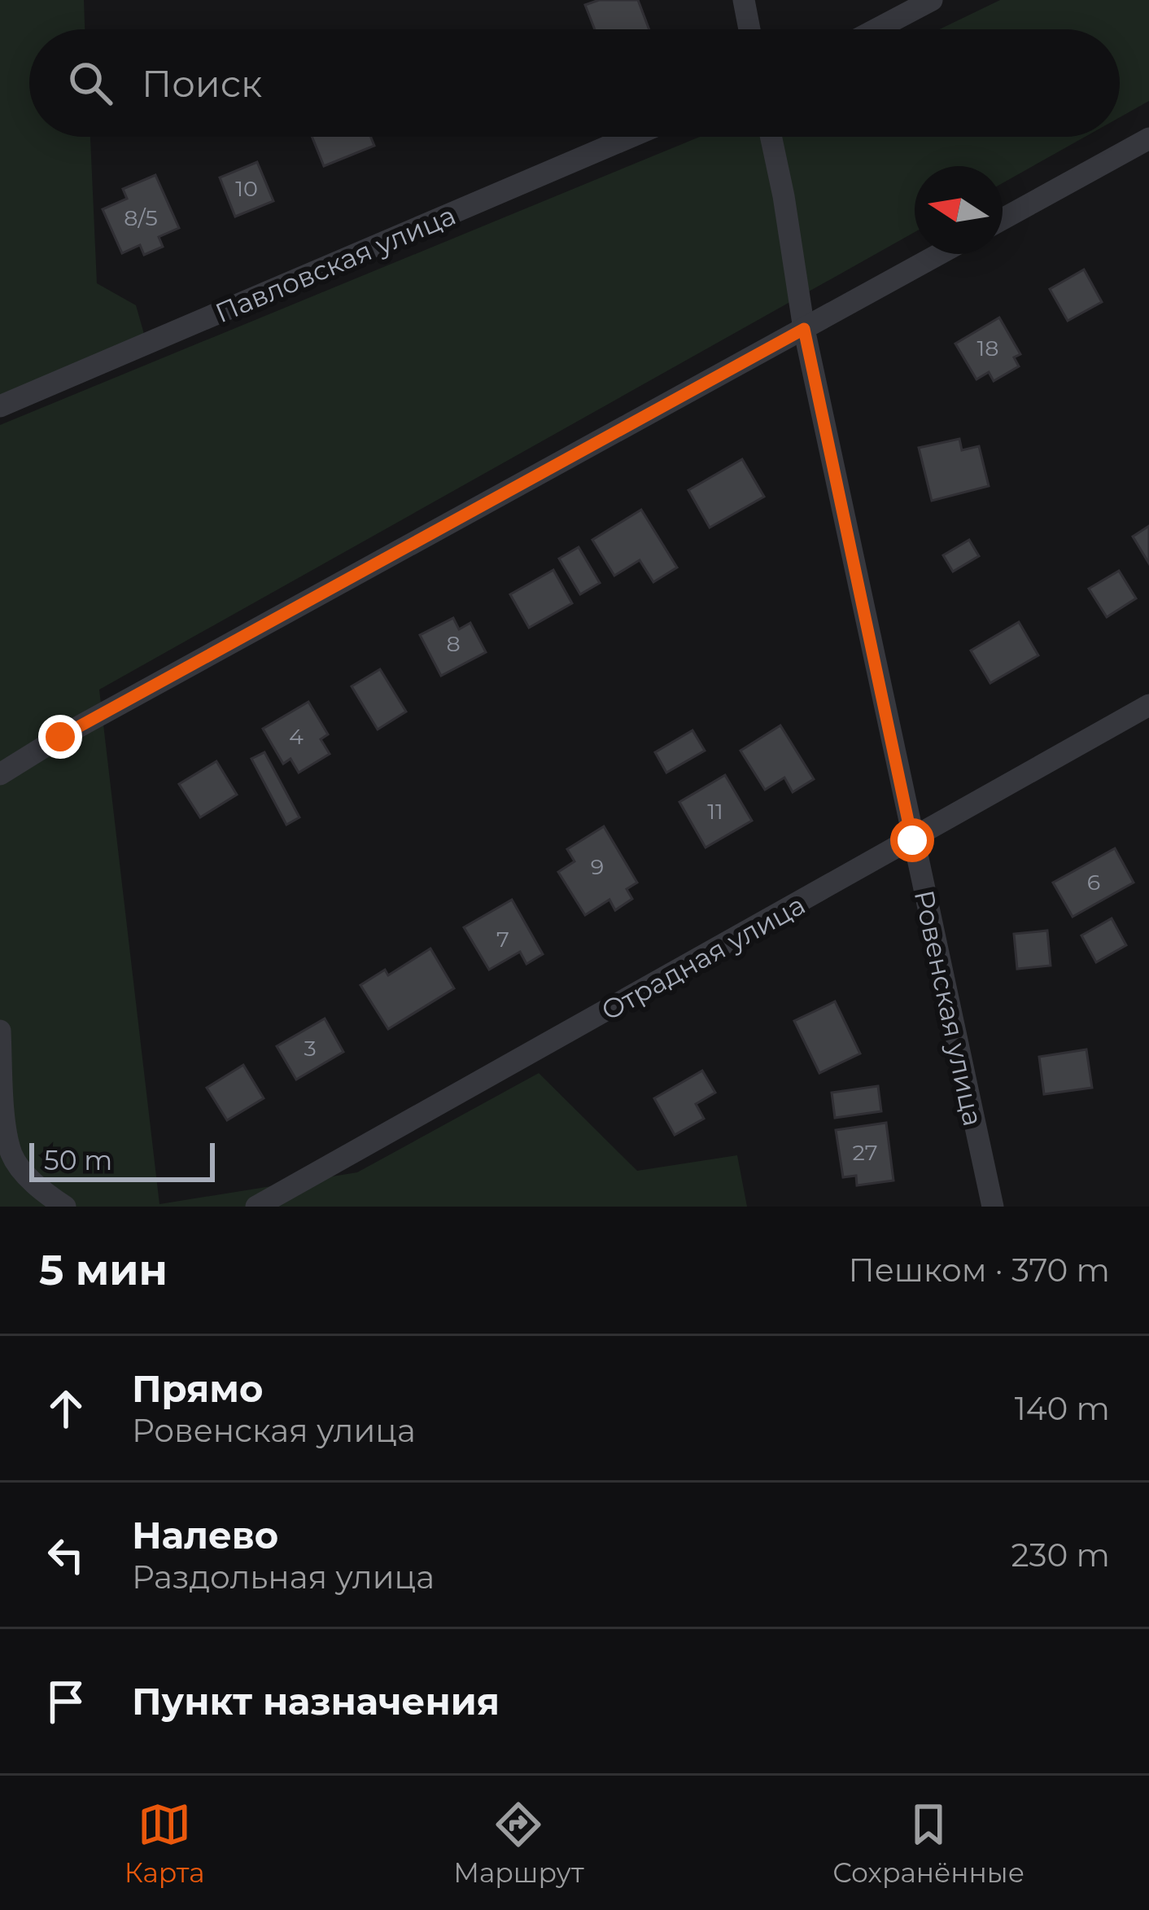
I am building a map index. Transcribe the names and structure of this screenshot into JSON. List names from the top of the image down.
{
  "streets": {
    "street": ["Павловская улица", "Отрадная улица", "Ровенская улица"]
  },
  "crossings": [
    ["Отрадная улица", "Ровенская улица"]
  ],
  "house_numbers": [
    "10",
    "8/5",
    "18",
    "8",
    "4",
    "11",
    "9",
    "6",
    "7",
    "3",
    "27"
  ],
  "scale_bar": "50 m",
  "north": "left",
  "page": {
    "search": "Поиск",
    "scale": "50 m",
    "heading": ["5 мин", "Пешком · 370 m"],
    "list": [
      ["Прямо", "Ровенская улица", "140 m"],
      ["Налево", "Раздольная улица", "230 m"],
      "Пункт назначения"
    ],
    "nav": ["Карта", "Маршрут", "Сохранённые"]
  }
}
